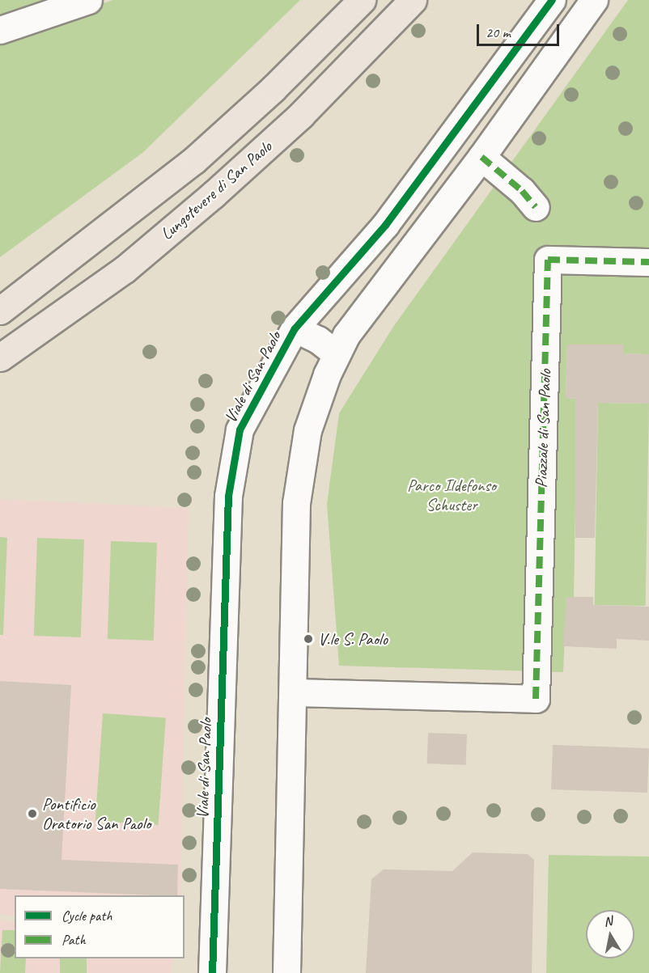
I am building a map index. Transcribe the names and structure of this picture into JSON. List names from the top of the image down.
{
  "streets": {
    "main road": ["Lungotevere di San Paolo"],
    "street": ["Viale di San Paolo", "Piazzale di San Paolo"]
  },
  "parks": ["Parco Ildefonso Schuster"],
  "places": ["V.le S. Paolo", "Pontificio Oratorio San Paolo"],
  "legend": ["Cycle path", "Path"],
  "scale_bar": "20 m",
  "north": "top"
}
